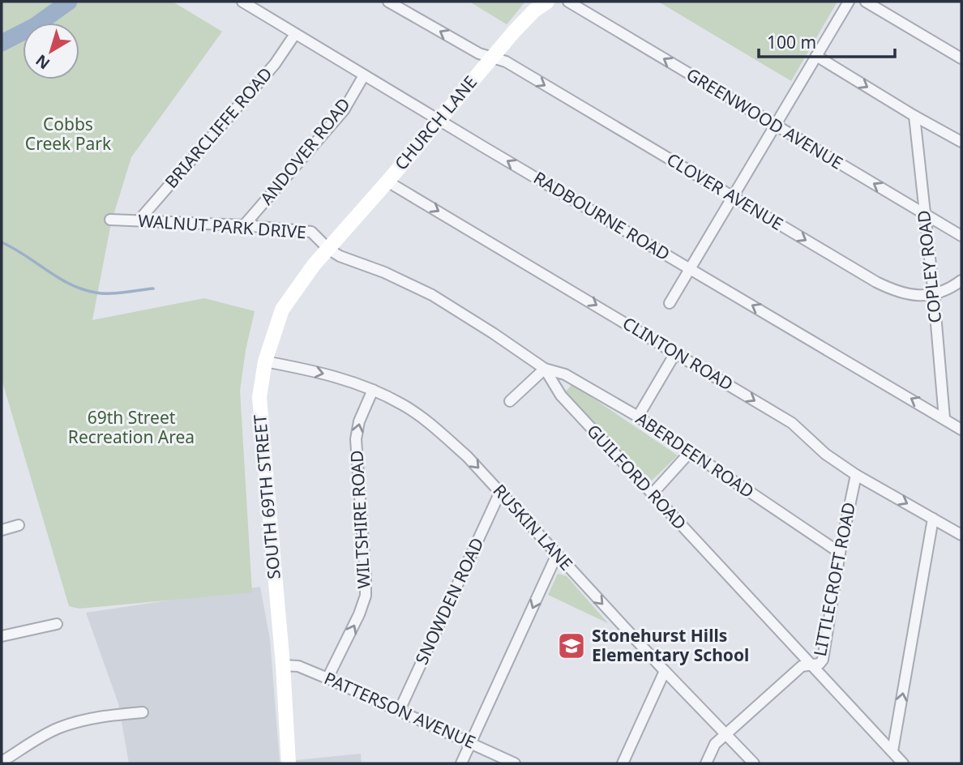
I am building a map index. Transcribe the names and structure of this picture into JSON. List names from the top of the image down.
{
  "streets": {
    "main road": ["CHURCH LANE", "SOUTH 69TH STREET"],
    "street": [
      "GREENWOOD AVENUE",
      "BRIARCLIFFE ROAD",
      "ANDOVER ROAD",
      "CLOVER AVENUE",
      "RADBOURNE ROAD",
      "WALNUT PARK DRIVE",
      "COPLEY ROAD",
      "CLINTON ROAD",
      "ABERDEEN ROAD",
      "GUILFORD ROAD",
      "WILTSHIRE ROAD",
      "RUSKIN LANE",
      "LITTLECROFT ROAD",
      "SNOWDEN ROAD",
      "PATTERSON AVENUE"
    ]
  },
  "crossings": [
    ["GREENWOOD AVENUE", "COPLEY ROAD"],
    ["CHURCH LANE", "CLOVER AVENUE"],
    ["CHURCH LANE", "RADBOURNE ROAD"],
    ["CHURCH LANE", "WALNUT PARK DRIVE"],
    ["CHURCH LANE", "CLINTON ROAD"],
    ["CHURCH LANE", "GUILFORD ROAD"],
    ["CHURCH LANE", "SOUTH 69TH STREET"],
    ["BRIARCLIFFE ROAD", "RADBOURNE ROAD"],
    ["BRIARCLIFFE ROAD", "WALNUT PARK DRIVE"],
    ["ANDOVER ROAD", "RADBOURNE ROAD"],
    ["ANDOVER ROAD", "WALNUT PARK DRIVE"],
    ["CLOVER AVENUE", "COPLEY ROAD"],
    ["RADBOURNE ROAD", "COPLEY ROAD"],
    ["WALNUT PARK DRIVE", "GUILFORD ROAD"],
    ["WALNUT PARK DRIVE", "SOUTH 69TH STREET"],
    ["CLINTON ROAD", "LITTLECROFT ROAD"],
    ["ABERDEEN ROAD", "GUILFORD ROAD"],
    ["ABERDEEN ROAD", "LITTLECROFT ROAD"],
    ["GUILFORD ROAD", "SOUTH 69TH STREET"],
    ["GUILFORD ROAD", "LITTLECROFT ROAD"],
    ["SOUTH 69TH STREET", "RUSKIN LANE"],
    ["SOUTH 69TH STREET", "PATTERSON AVENUE"],
    ["WILTSHIRE ROAD", "RUSKIN LANE"],
    ["WILTSHIRE ROAD", "PATTERSON AVENUE"],
    ["RUSKIN LANE", "LITTLECROFT ROAD"],
    ["RUSKIN LANE", "SNOWDEN ROAD"],
    ["SNOWDEN ROAD", "PATTERSON AVENUE"]
  ],
  "one_way": [
    "RADBOURNE ROAD",
    "CLINTON ROAD",
    "WILTSHIRE ROAD",
    "RUSKIN LANE"
  ],
  "parks": ["Cobbs Creek Park", "69th Street Recreation Area"],
  "places": {
    "school or university": ["Stonehurst Hills Elementary School"]
  },
  "scale_bar": "100 m",
  "north": "bottom left"
}
